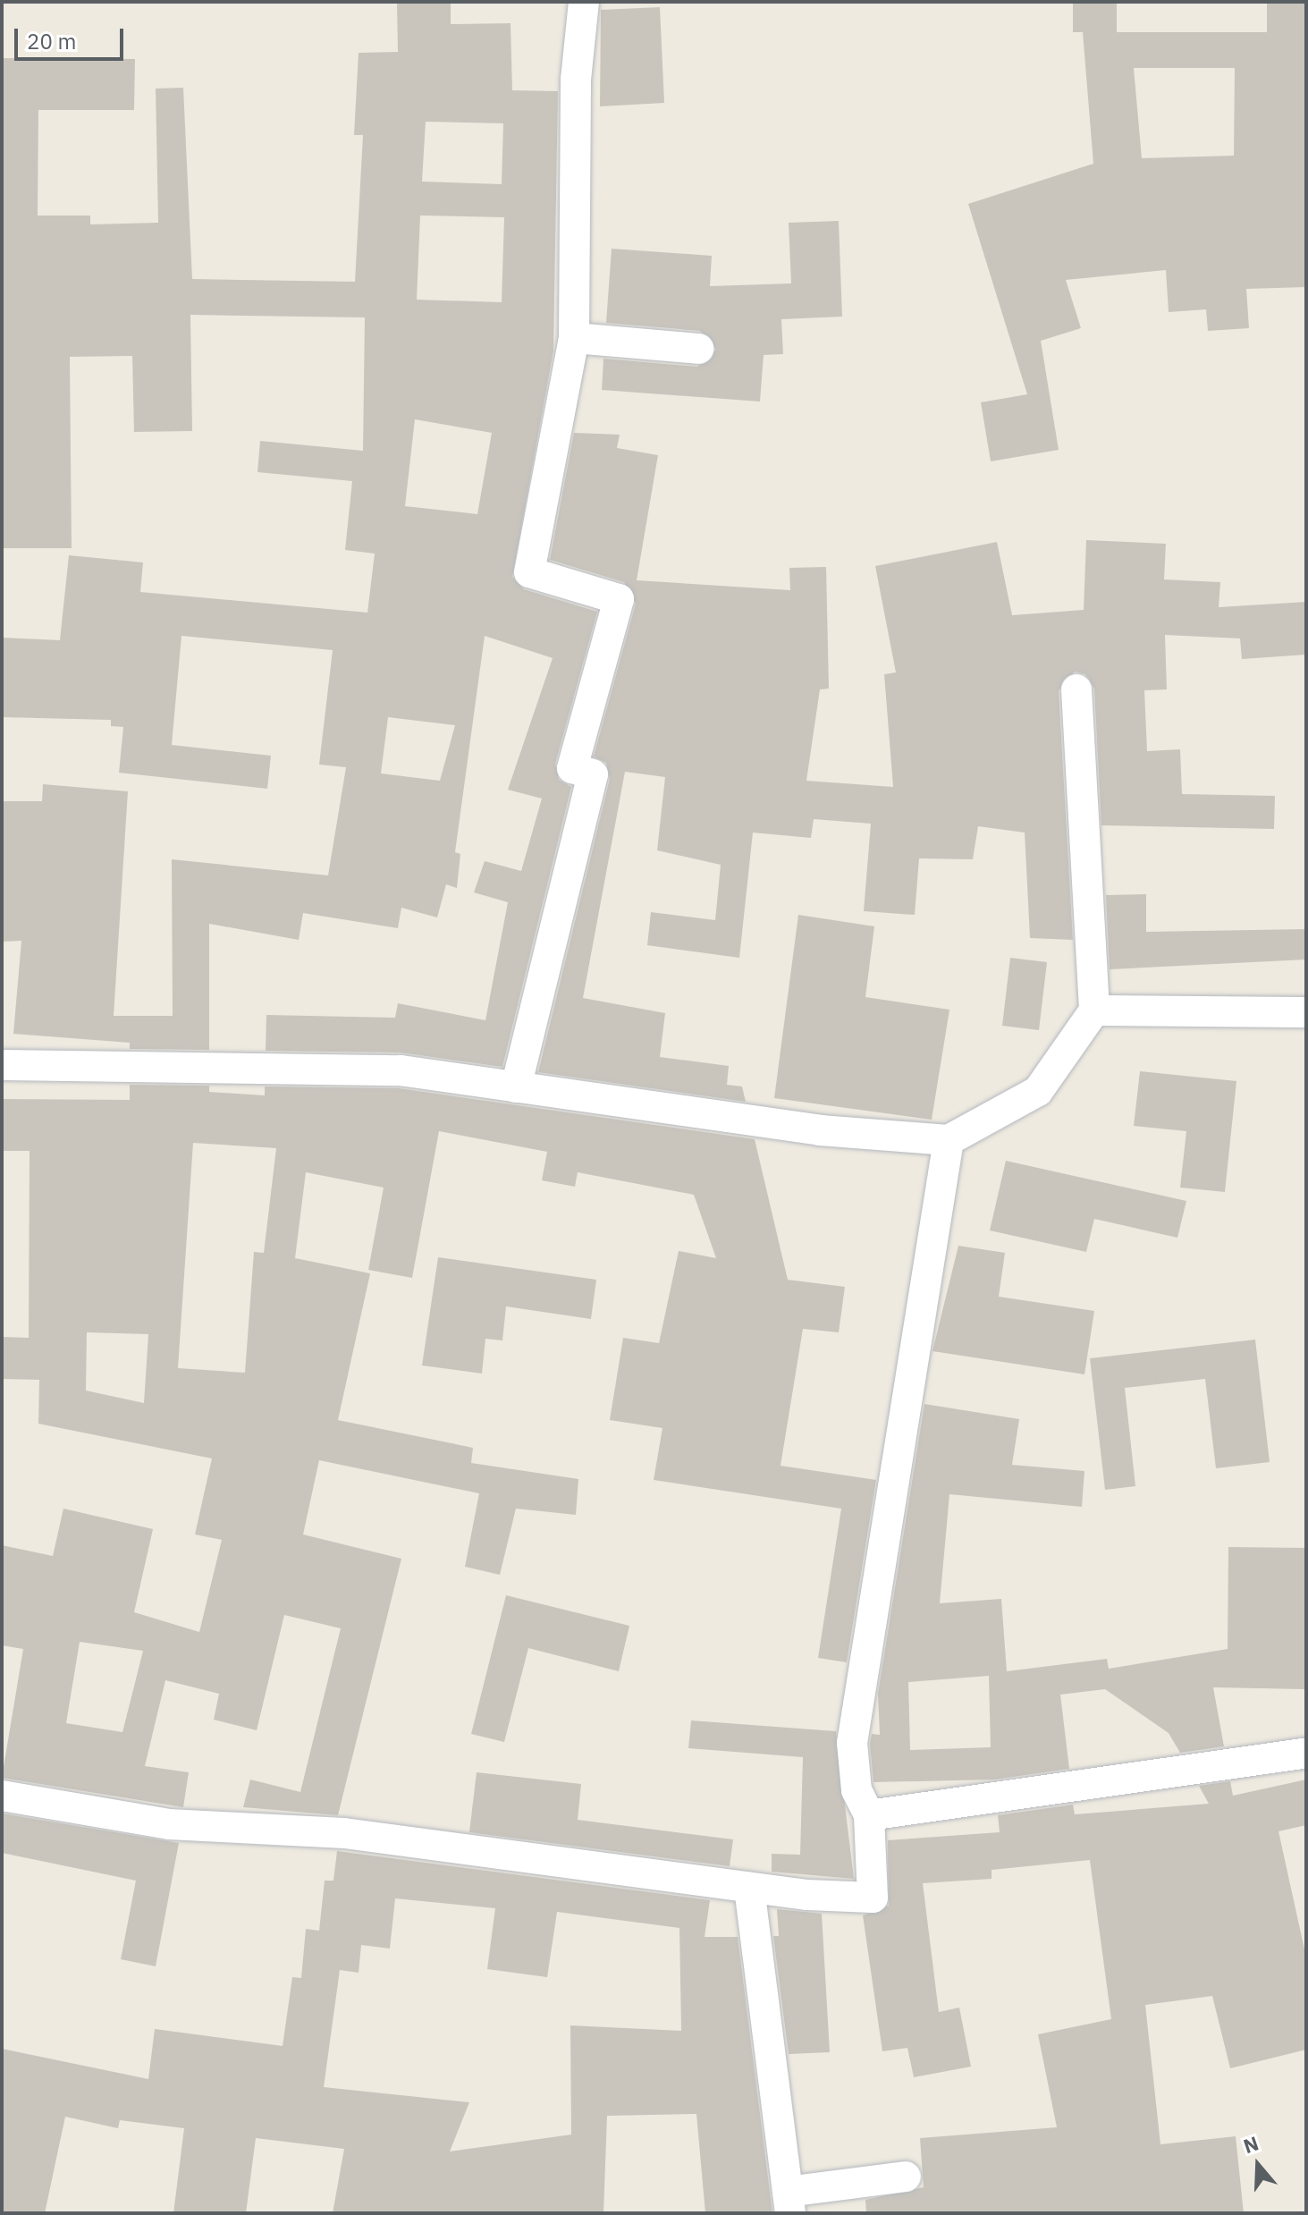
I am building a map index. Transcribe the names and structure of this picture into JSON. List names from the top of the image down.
{
  "scale_bar": "20 m",
  "north": "top"
}
